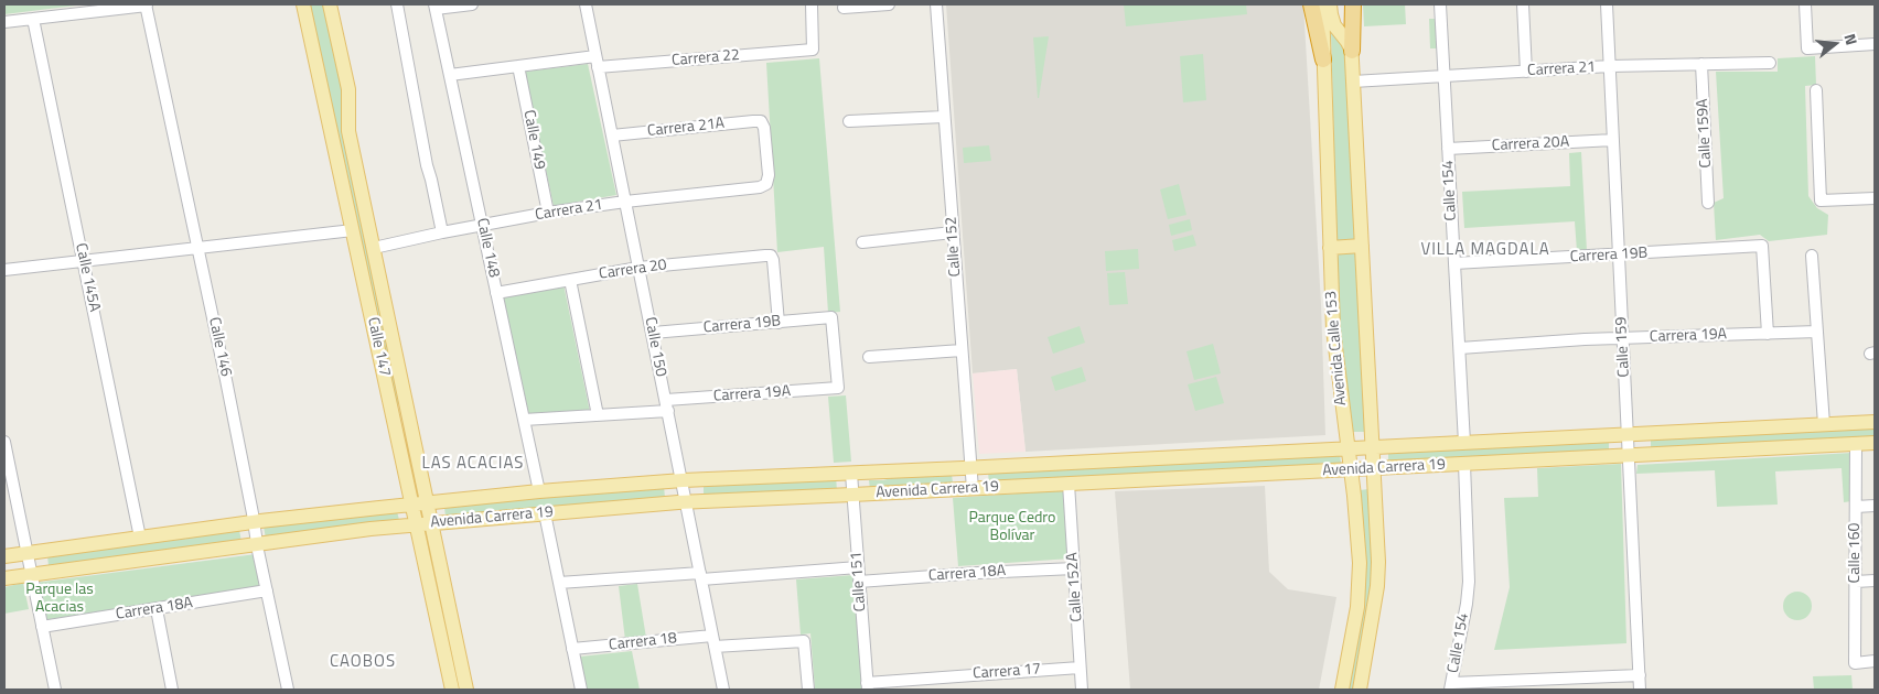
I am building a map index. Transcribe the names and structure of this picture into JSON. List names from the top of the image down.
{
  "streets": {
    "main road": ["Calle 147", "Avenida Calle 153", "Avenida Carrera 19"],
    "street": [
      "Carrera 22",
      "Carrera 21",
      "Carrera 21A",
      "Calle 159A",
      "Calle 149",
      "Carrera 20A",
      "Calle 154",
      "Calle 152",
      "Calle 148",
      "Carrera 19B",
      "Carrera 20",
      "Calle 145A",
      "Carrera 19A",
      "Calle 146",
      "Calle 150",
      "Calle 159",
      "Calle 160",
      "Carrera 18A",
      "Calle 151",
      "Calle 152A",
      "Carrera 18",
      "Carrera 17"
    ]
  },
  "crossings": [
    ["Carrera 22", "Calle 149"],
    ["Carrera 22", "Calle 148"],
    ["Carrera 22", "Calle 150"],
    ["Carrera 21", "Carrera 21A"],
    ["Carrera 21", "Calle 159A"],
    ["Carrera 21", "Calle 149"],
    ["Carrera 21", "Calle 154"],
    ["Carrera 21", "Calle 148"],
    ["Carrera 21", "Calle 147"],
    ["Carrera 21", "Calle 150"],
    ["Carrera 21", "Calle 159"],
    ["Carrera 21", "Avenida Calle 153"],
    ["Carrera 21A", "Calle 150"],
    ["Carrera 20A", "Calle 154"],
    ["Carrera 20A", "Calle 159"],
    ["Calle 154", "Carrera 19B"],
    ["Calle 154", "Carrera 19A"],
    ["Calle 154", "Avenida Carrera 19"],
    ["Calle 152", "Avenida Carrera 19"],
    ["Calle 148", "Carrera 20"],
    ["Calle 148", "Carrera 19A"],
    ["Calle 148", "Avenida Carrera 19"],
    ["Carrera 19B", "Carrera 20"],
    ["Carrera 19B", "Carrera 19A"],
    ["Carrera 19B", "Calle 150"],
    ["Carrera 19B", "Calle 159"],
    ["Carrera 20", "Calle 150"],
    ["Calle 145A", "Avenida Carrera 19"],
    ["Carrera 19A", "Calle 150"],
    ["Carrera 19A", "Calle 159"],
    ["Calle 146", "Avenida Carrera 19"],
    ["Calle 146", "Carrera 18A"],
    ["Calle 147", "Avenida Carrera 19"],
    ["Calle 150", "Avenida Carrera 19"],
    ["Calle 150", "Carrera 18"],
    ["Calle 159", "Avenida Carrera 19"],
    ["Avenida Calle 153", "Avenida Carrera 19"],
    ["Avenida Carrera 19", "Calle 160"],
    ["Avenida Carrera 19", "Calle 151"],
    ["Avenida Carrera 19", "Calle 152A"],
    ["Carrera 18A", "Calle 151"],
    ["Carrera 18A", "Calle 152A"],
    ["Calle 151", "Carrera 17"],
    ["Calle 152A", "Carrera 17"]
  ],
  "districts": ["VILLA MAGDALA", "LAS ACACIAS", "CAOBOS"],
  "parks": ["Parque Cedro Bolívar", "Parque las Acacias"],
  "north": "right"
}
